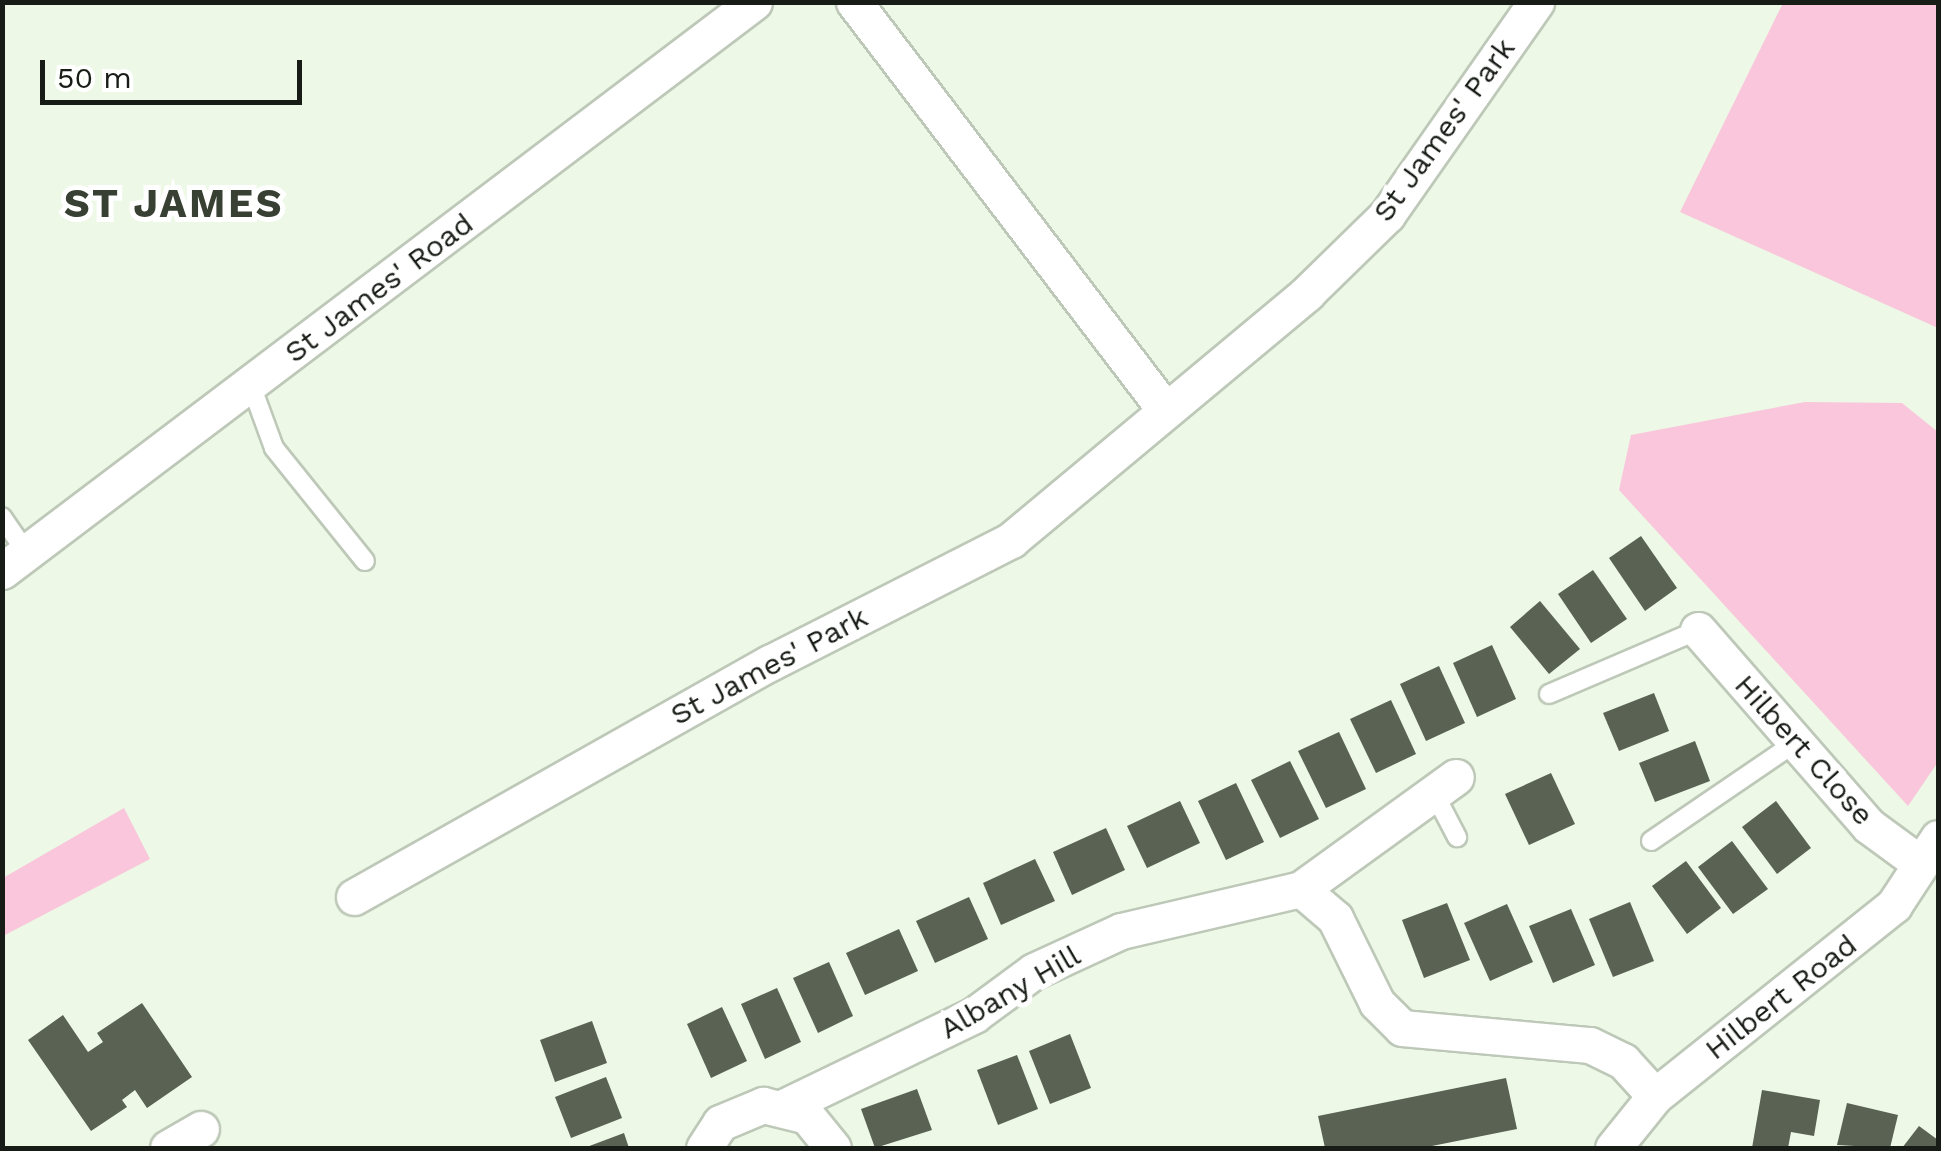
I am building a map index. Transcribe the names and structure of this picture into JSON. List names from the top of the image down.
{
  "streets": {
    "street": [
      "St James' Park",
      "St James' Road",
      "Hilbert Close",
      "Albany Hill",
      "Hilbert Road"
    ]
  },
  "crossings": [
    ["Hilbert Close", "Hilbert Road"]
  ],
  "districts": ["ST JAMES"],
  "scale_bar": "50 m"
}
